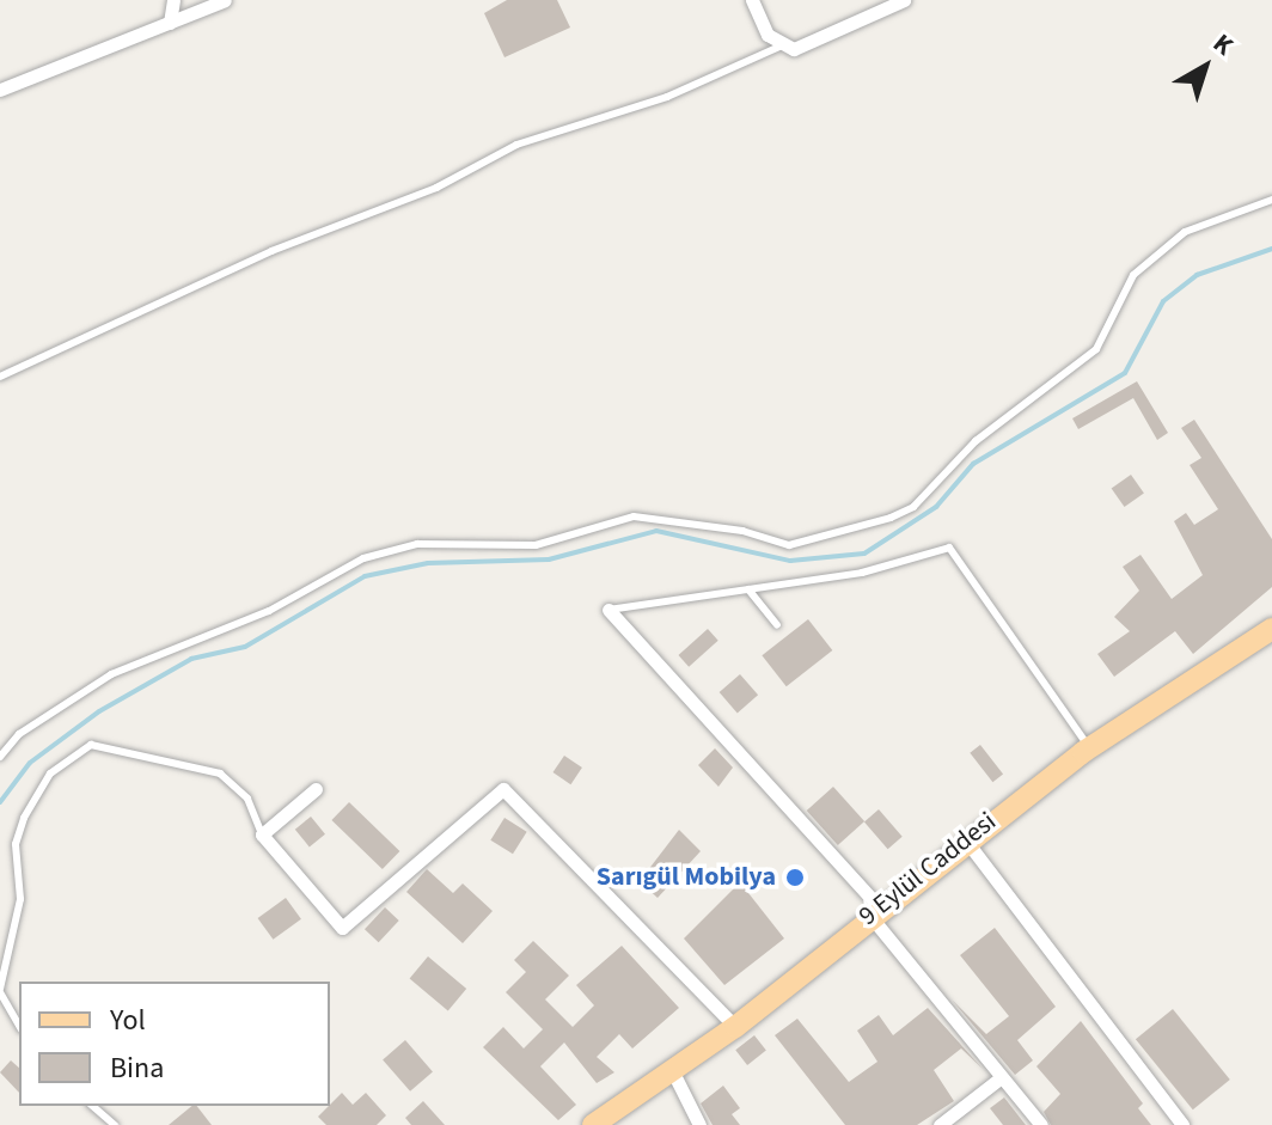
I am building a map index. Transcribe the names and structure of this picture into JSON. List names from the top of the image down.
{
  "streets": {
    "main road": ["9 Eylül Caddesi"]
  },
  "places": ["Sarıgül Mobilya"],
  "legend": ["Yol", "Bina"],
  "north": "top right"
}
